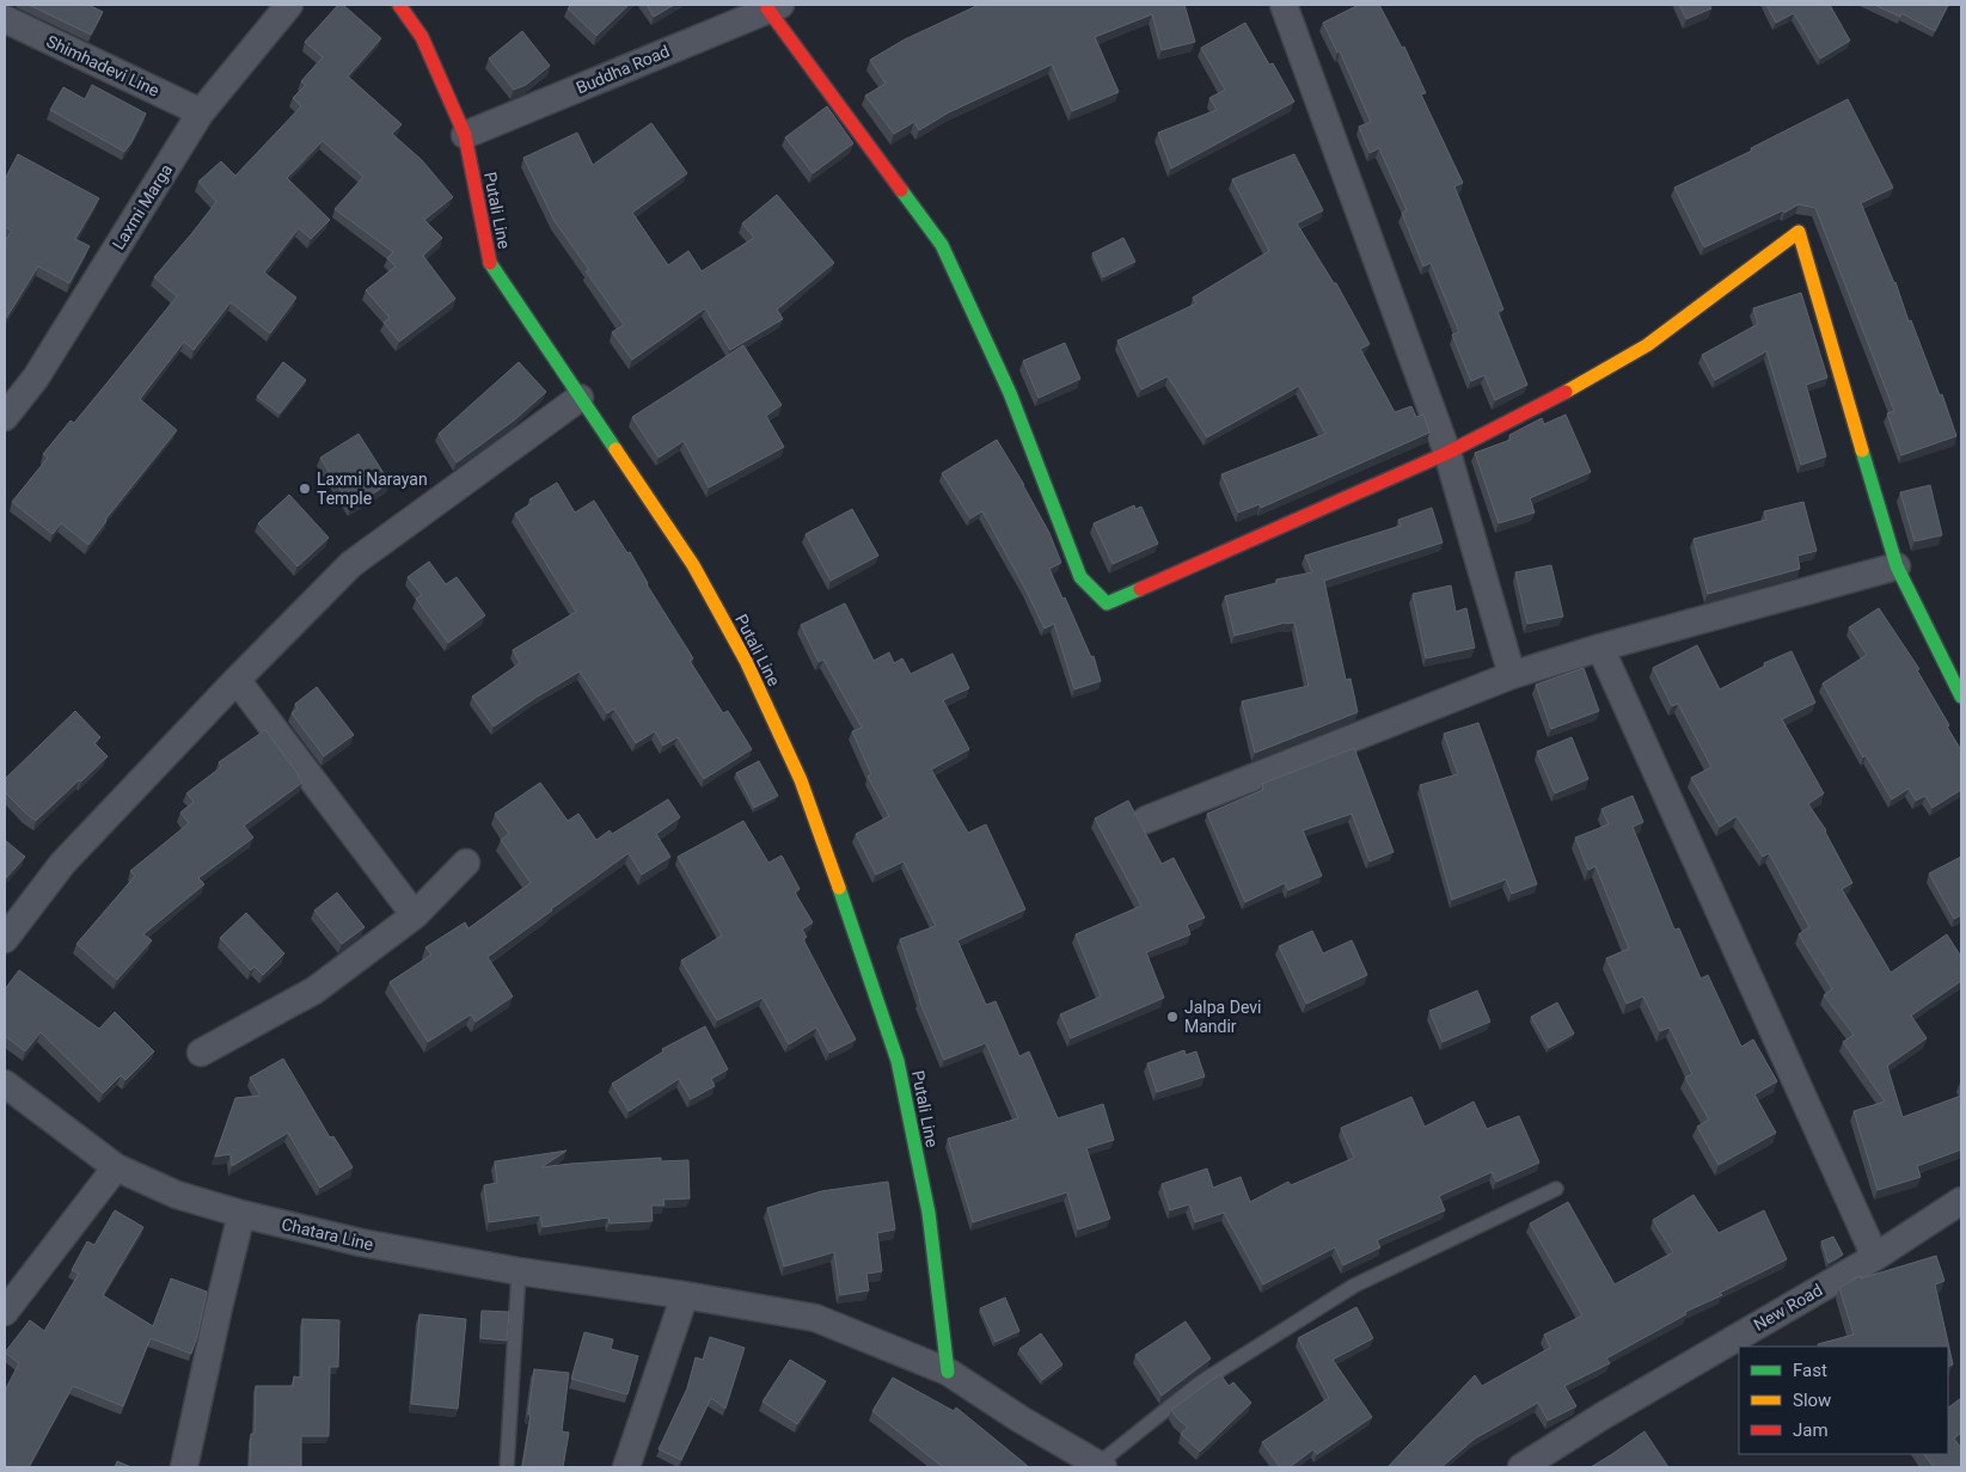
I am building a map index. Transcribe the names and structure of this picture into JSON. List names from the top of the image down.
{
  "streets": {
    "street": [
      "Shimhadevi Line",
      "Buddha Road",
      "Laxmi Marga",
      "Putali Line",
      "Chatara Line",
      "New Road"
    ]
  },
  "crossings": [
    ["Shimhadevi Line", "Laxmi Marga"],
    ["Buddha Road", "Putali Line"],
    ["Putali Line", "Chatara Line"]
  ],
  "places": ["Laxmi Narayan Temple", "Jalpa Devi Mandir"],
  "legend": ["Fast", "Slow", "Jam"]
}
